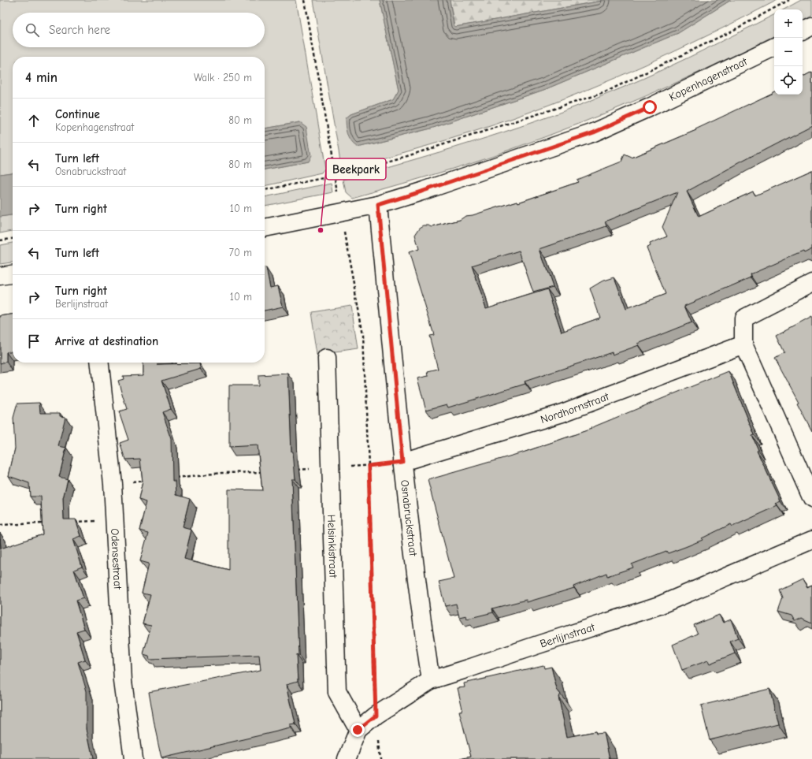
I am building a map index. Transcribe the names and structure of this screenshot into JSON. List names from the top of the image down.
{
  "streets": {
    "street": [
      "Kopenhagenstraat",
      "Nordhornstraat",
      "Osnabruckstraat",
      "Helsinkistraat",
      "Odensestraat",
      "Berlijnstraat"
    ]
  },
  "crossings": [
    ["Kopenhagenstraat", "Osnabruckstraat"],
    ["Nordhornstraat", "Osnabruckstraat"],
    ["Osnabruckstraat", "Berlijnstraat"],
    ["Helsinkistraat", "Berlijnstraat"]
  ],
  "places": ["Beekpark"],
  "page": {
    "map_buttons": ["+", "−"],
    "search": "Search here",
    "heading": ["4 min", "Walk · 250 m"],
    "list": [
      ["Continue", "Kopenhagenstraat", "80 m"],
      ["Turn left", "Osnabruckstraat", "80 m"],
      ["Turn right", "10 m"],
      ["Turn left", "70 m"],
      ["Turn right", "Berlijnstraat", "10 m"],
      "Arrive at destination"
    ]
  }
}
